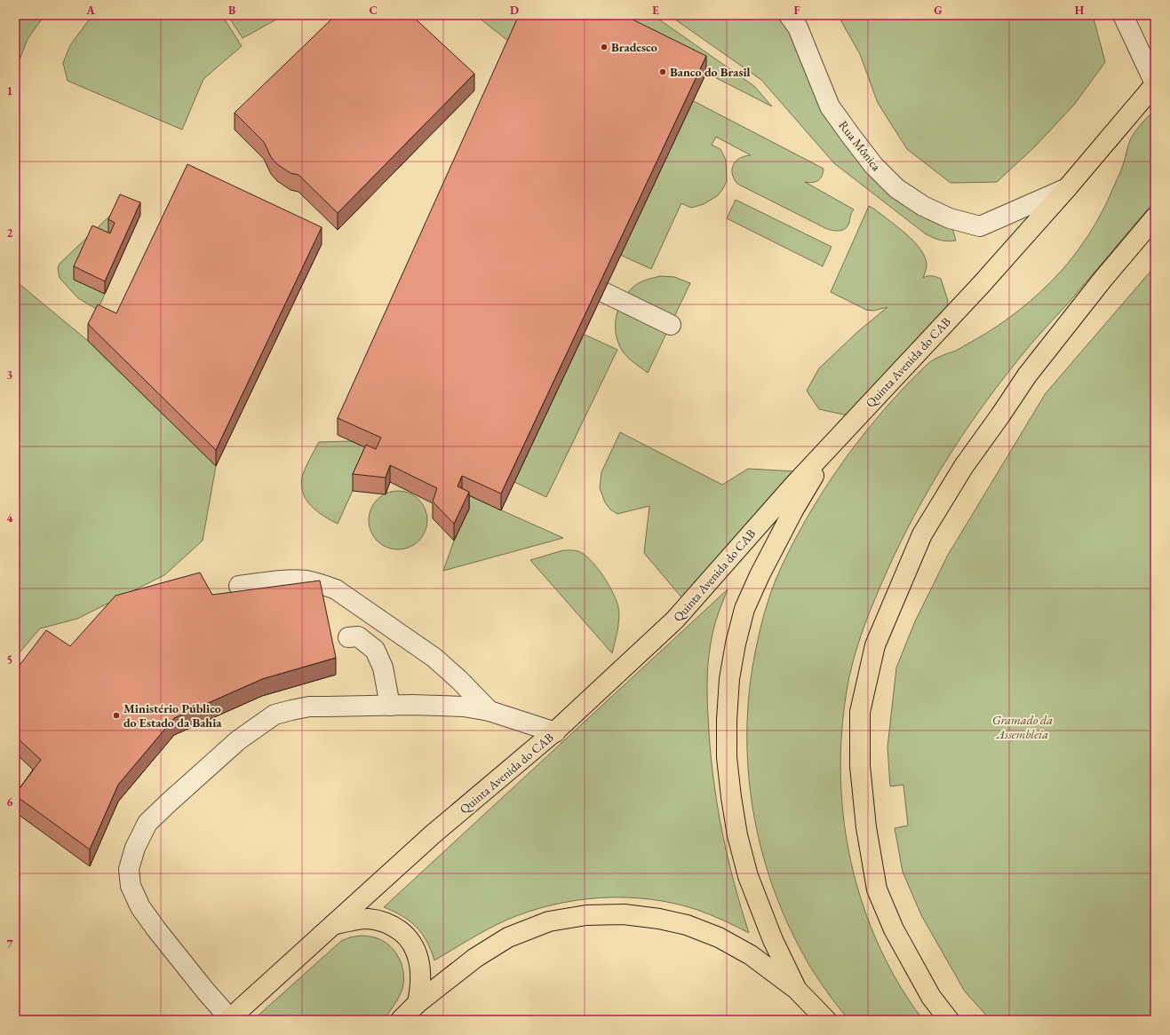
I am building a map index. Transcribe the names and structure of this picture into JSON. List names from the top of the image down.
{
  "streets": {
    "main road": ["Quinta Avenida do CAB"],
    "street": ["Rua Mônica"]
  },
  "crossings": [
    ["Rua Mônica", "Quinta Avenida do CAB"]
  ],
  "parks": ["Gramado da Assembleia"],
  "places": ["Bradesco", "Banco do Brasil", "Ministério Público do Estado da Bahia"],
  "grid": {
    "columns": [
      "A",
      "B",
      "C",
      "D",
      "E",
      "F",
      "G",
      "H"
    ],
    "rows": [
      "1",
      "2",
      "3",
      "4",
      "5",
      "6",
      "7"
    ]
  }
}
